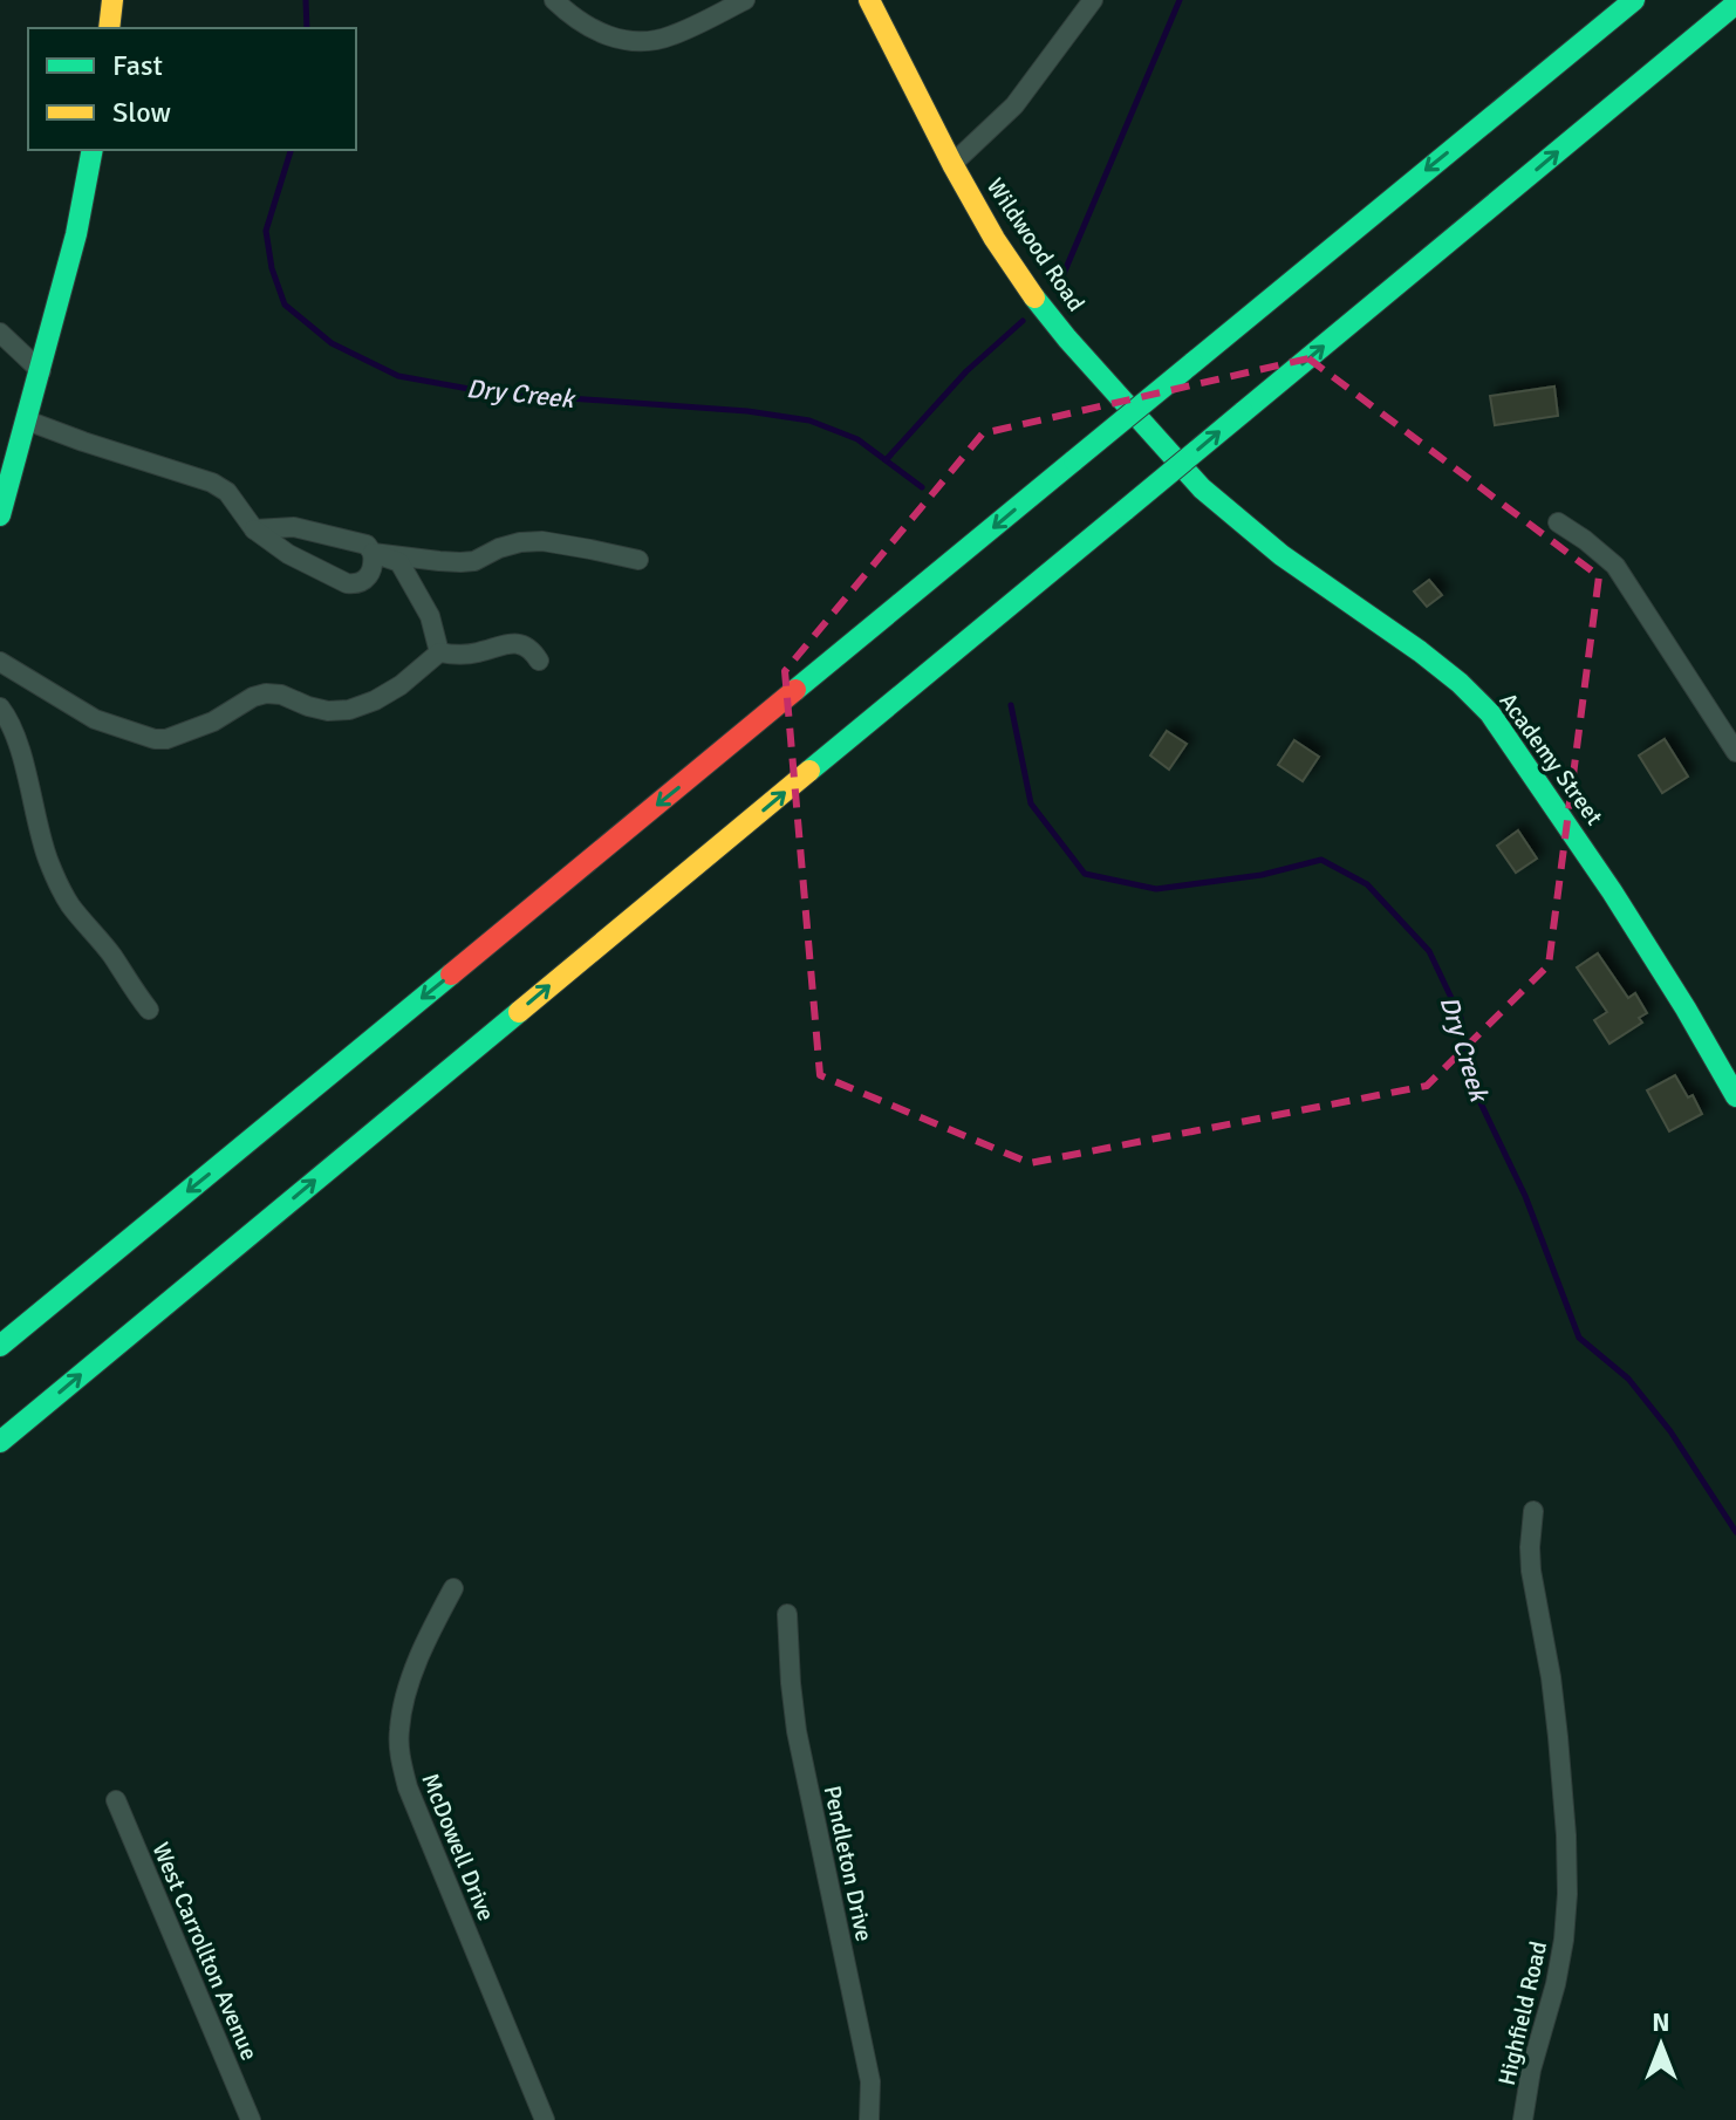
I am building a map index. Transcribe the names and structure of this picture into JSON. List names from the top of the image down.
{
  "streets": {
    "main road": ["Wildwood Road", "Academy Street"],
    "street": [
      "McDowell Drive",
      "Pendleton Drive",
      "West Carrollton Avenue",
      "Highfield Road"
    ]
  },
  "crossings": [
    ["Wildwood Road", "Academy Street"]
  ],
  "water": ["Dry Creek"],
  "legend": ["Fast", "Slow"],
  "north": "top"
}
